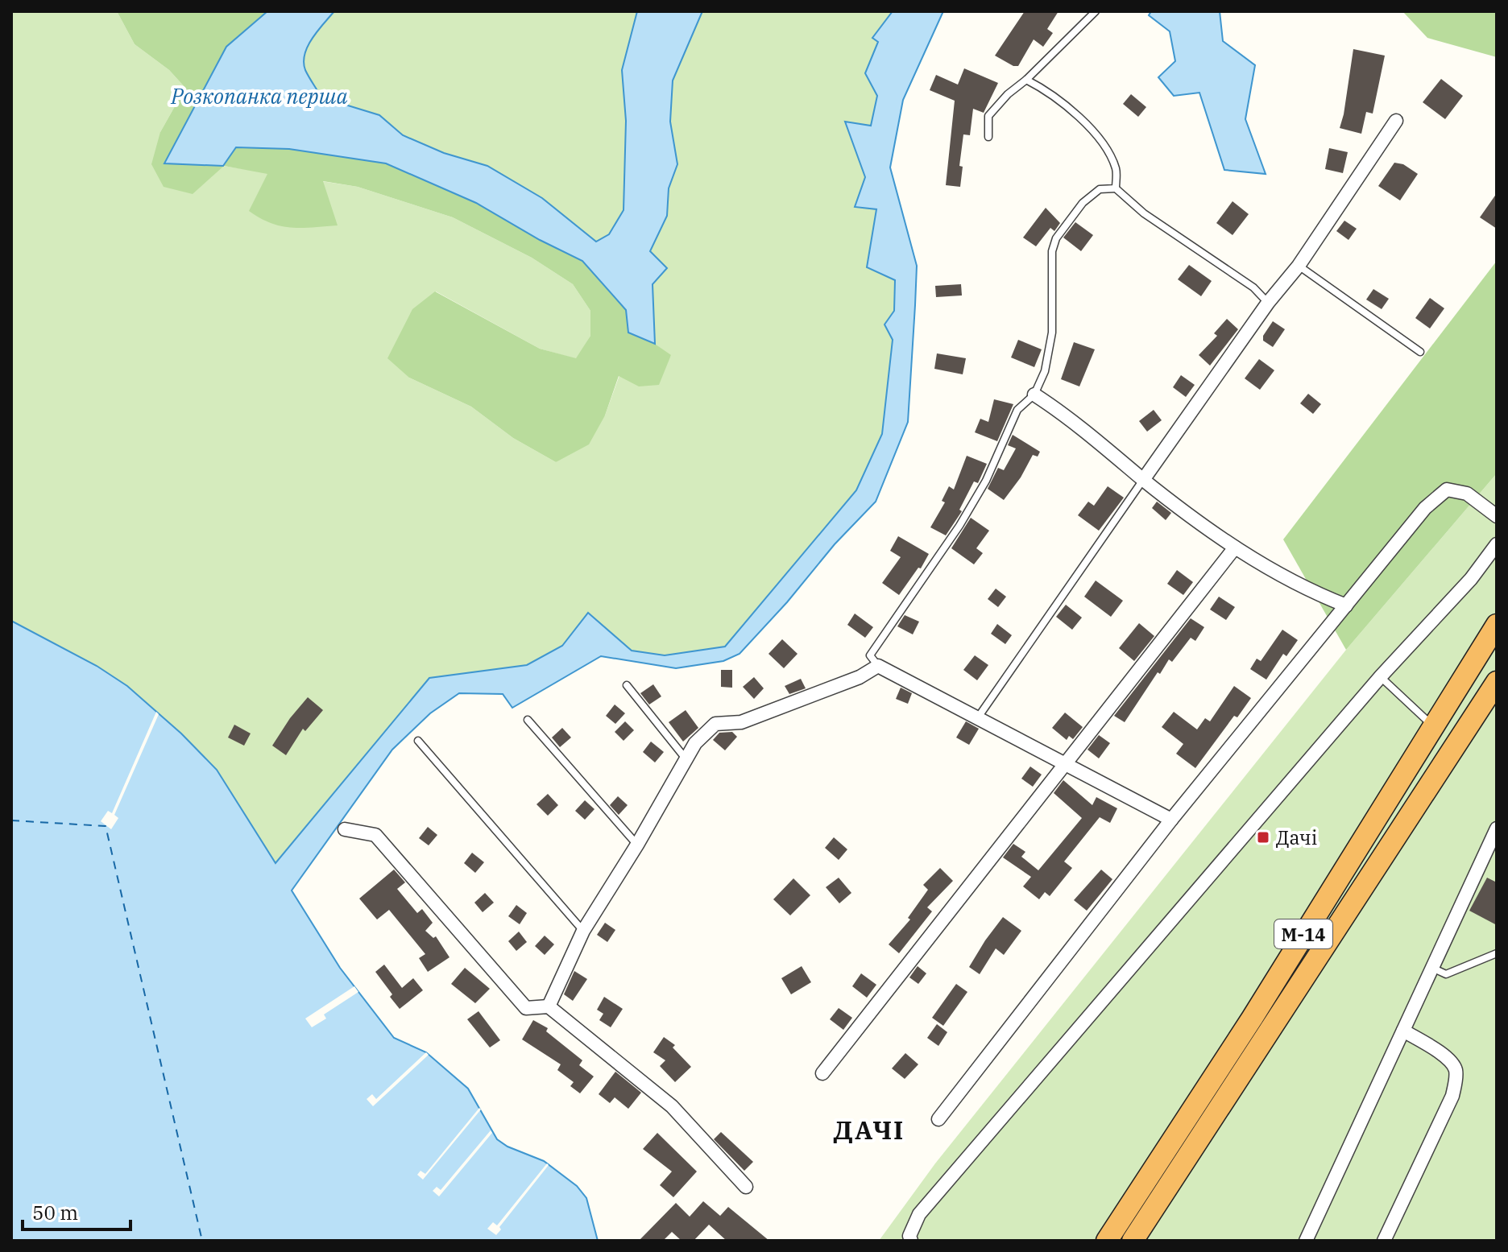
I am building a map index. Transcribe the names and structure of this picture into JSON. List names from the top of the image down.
{
  "streets": {
    "highway": ["М-14"]
  },
  "districts": ["ДАЧІ"],
  "water": ["Розкопанка перша"],
  "places": {
    "transit": ["Дачі"]
  },
  "scale_bar": "50 m"
}
